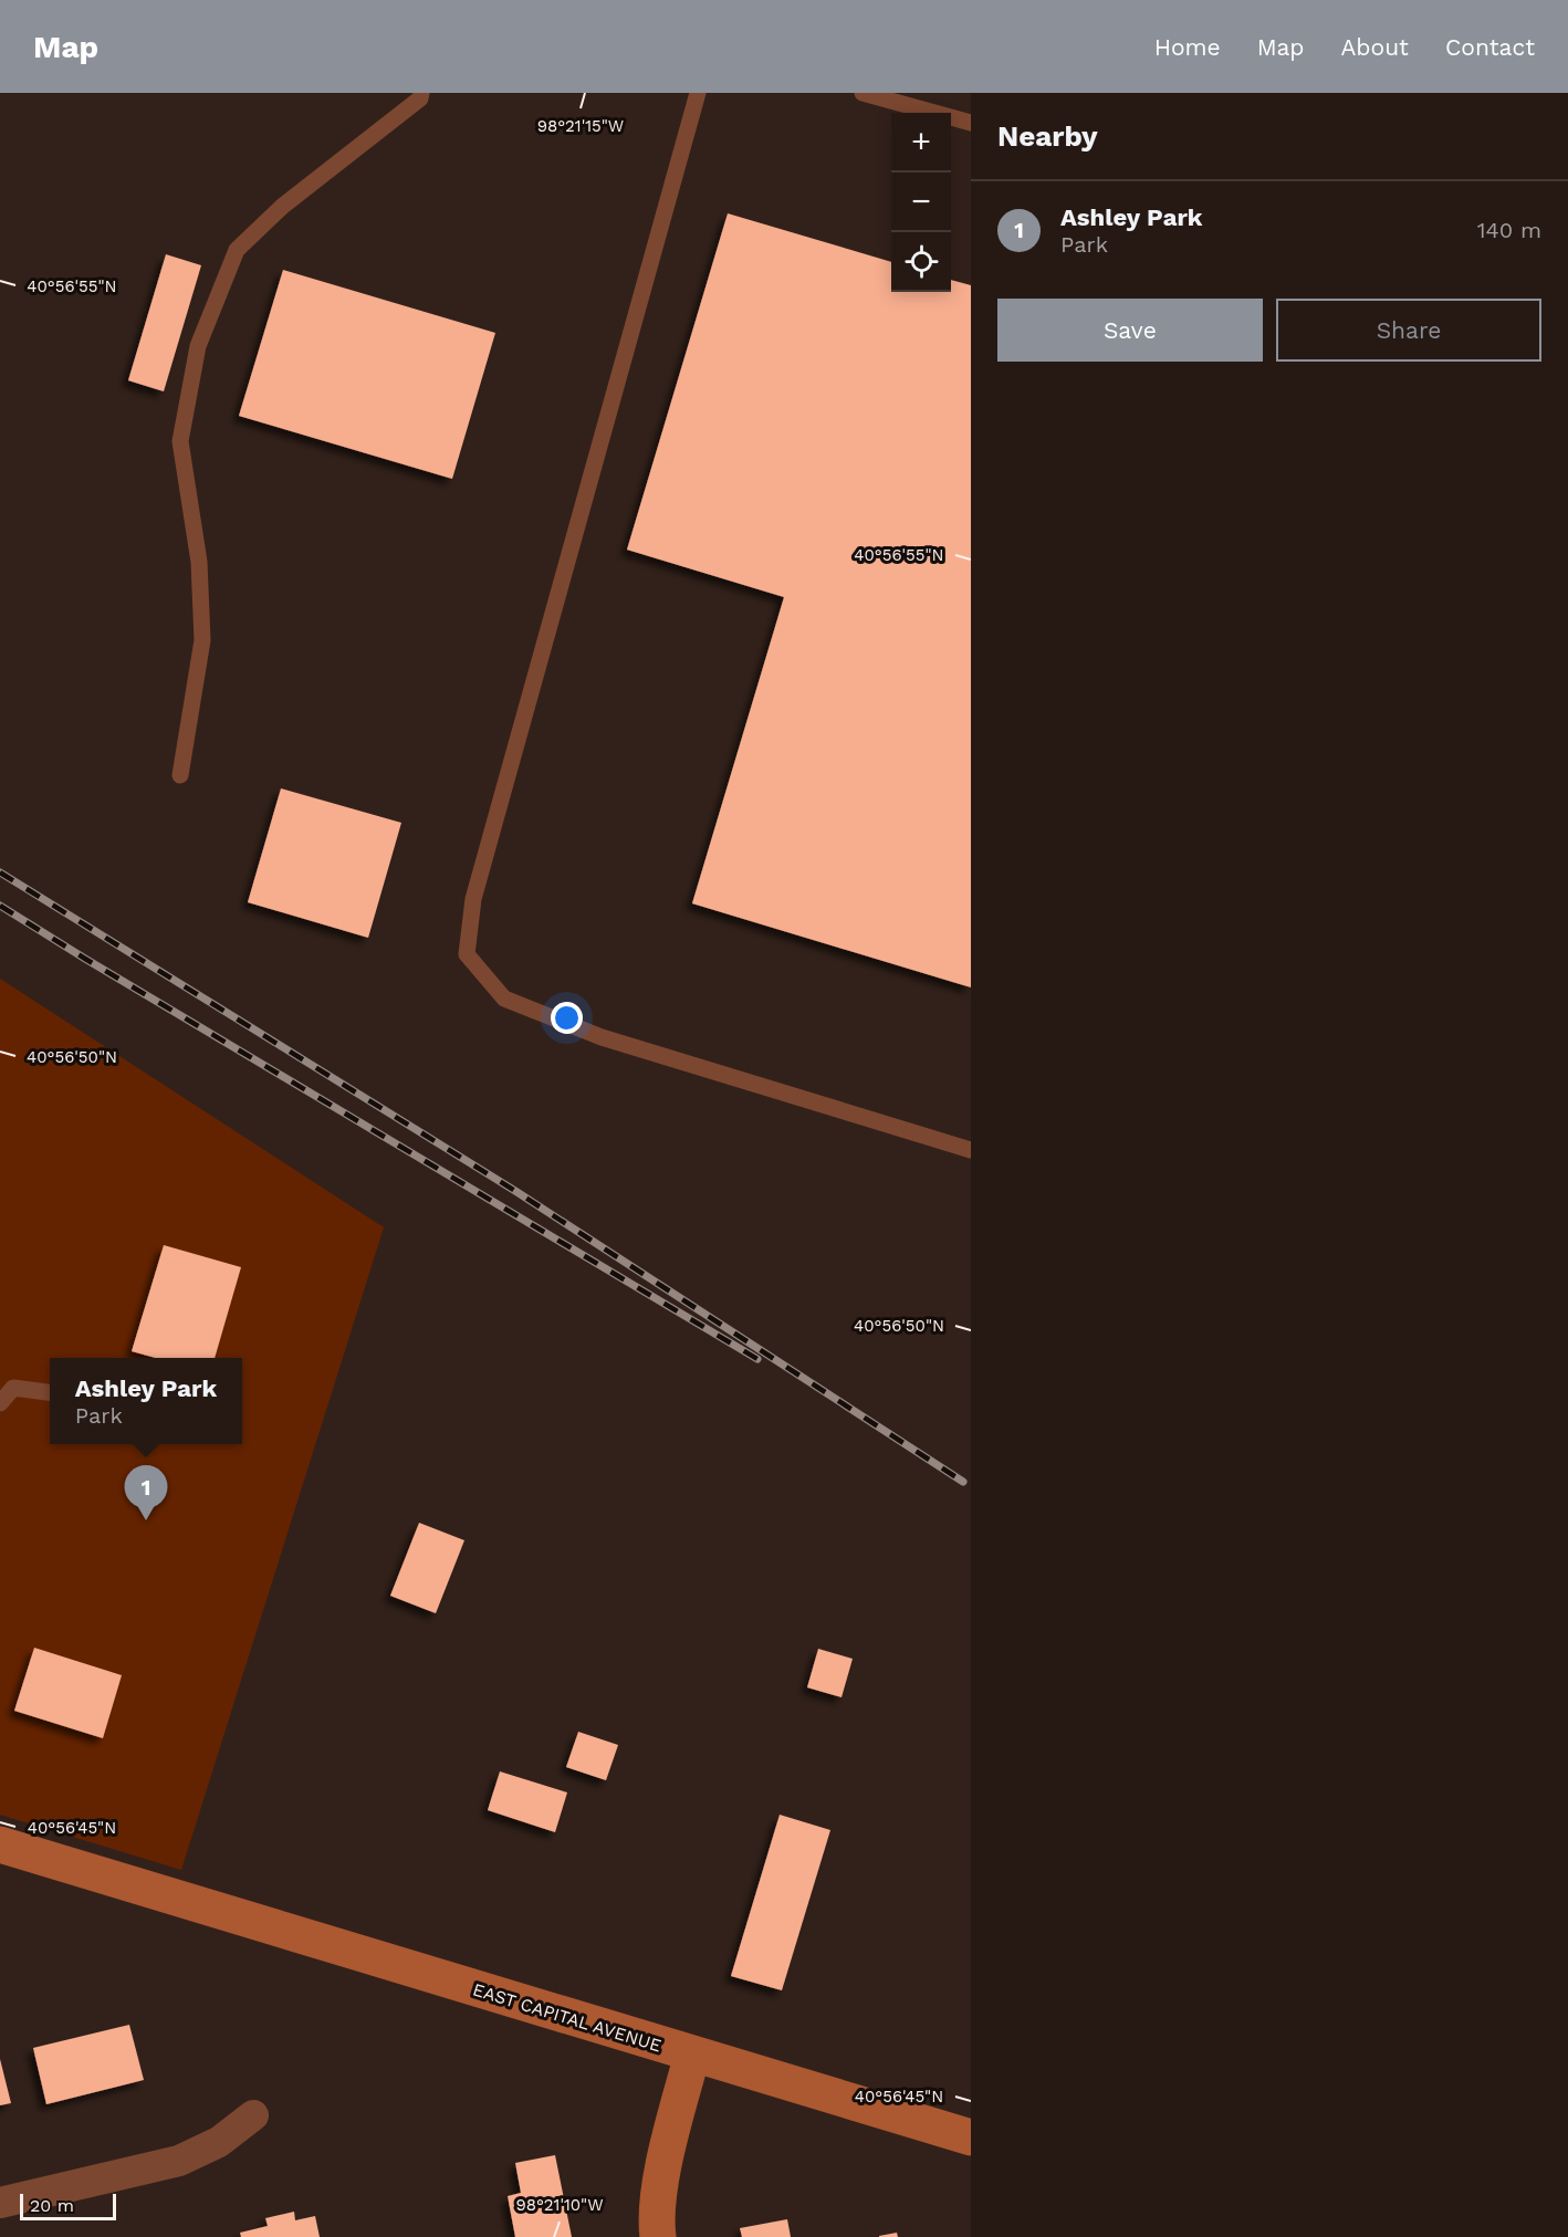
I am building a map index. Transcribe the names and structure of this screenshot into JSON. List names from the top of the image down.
{
  "streets": {
    "main road": ["EAST CAPITAL AVENUE"]
  },
  "scale_bar": "20 m",
  "page": {
    "header": "Map",
    "nav": [
      "Home",
      "Map",
      "About",
      "Contact"
    ],
    "heading": "Nearby",
    "map_buttons": ["+", "−"],
    "list": [
      {
        "mark": "1",
        "name": "Ashley Park",
        "note": "Park",
        "value": "140 m"
      }
    ],
    "buttons": ["Save", "Share"],
    "popup": ["Ashley Park", "Park"],
    "pins": "1",
    "scale": "20 m"
  },
  "coordinates": [
    "98°21'15\"W",
    "40°56'55\"N",
    "40°56'50\"N",
    "40°56'45\"N",
    "98°21'10\"W"
  ]
}
